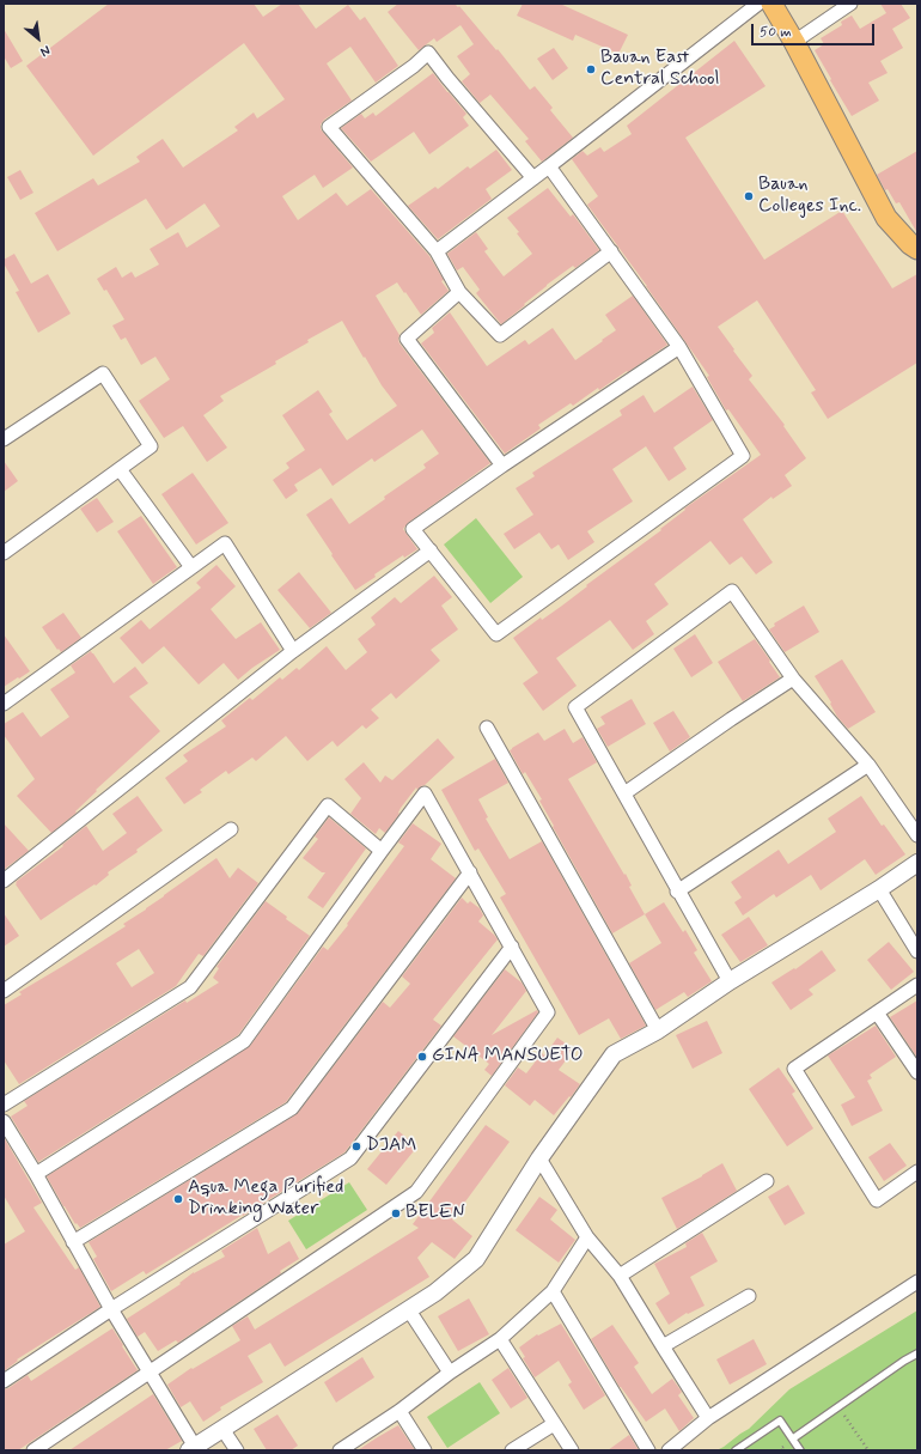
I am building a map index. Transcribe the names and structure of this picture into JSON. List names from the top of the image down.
{
  "places": [
    "Bauan East Central School",
    "Bauan Colleges Inc.",
    "GINA MANSUETO",
    "DJAM",
    "Aqua Mega Purified Drinking Water",
    "BELEN"
  ],
  "scale_bar": "50 m",
  "north": "bottom right"
}
